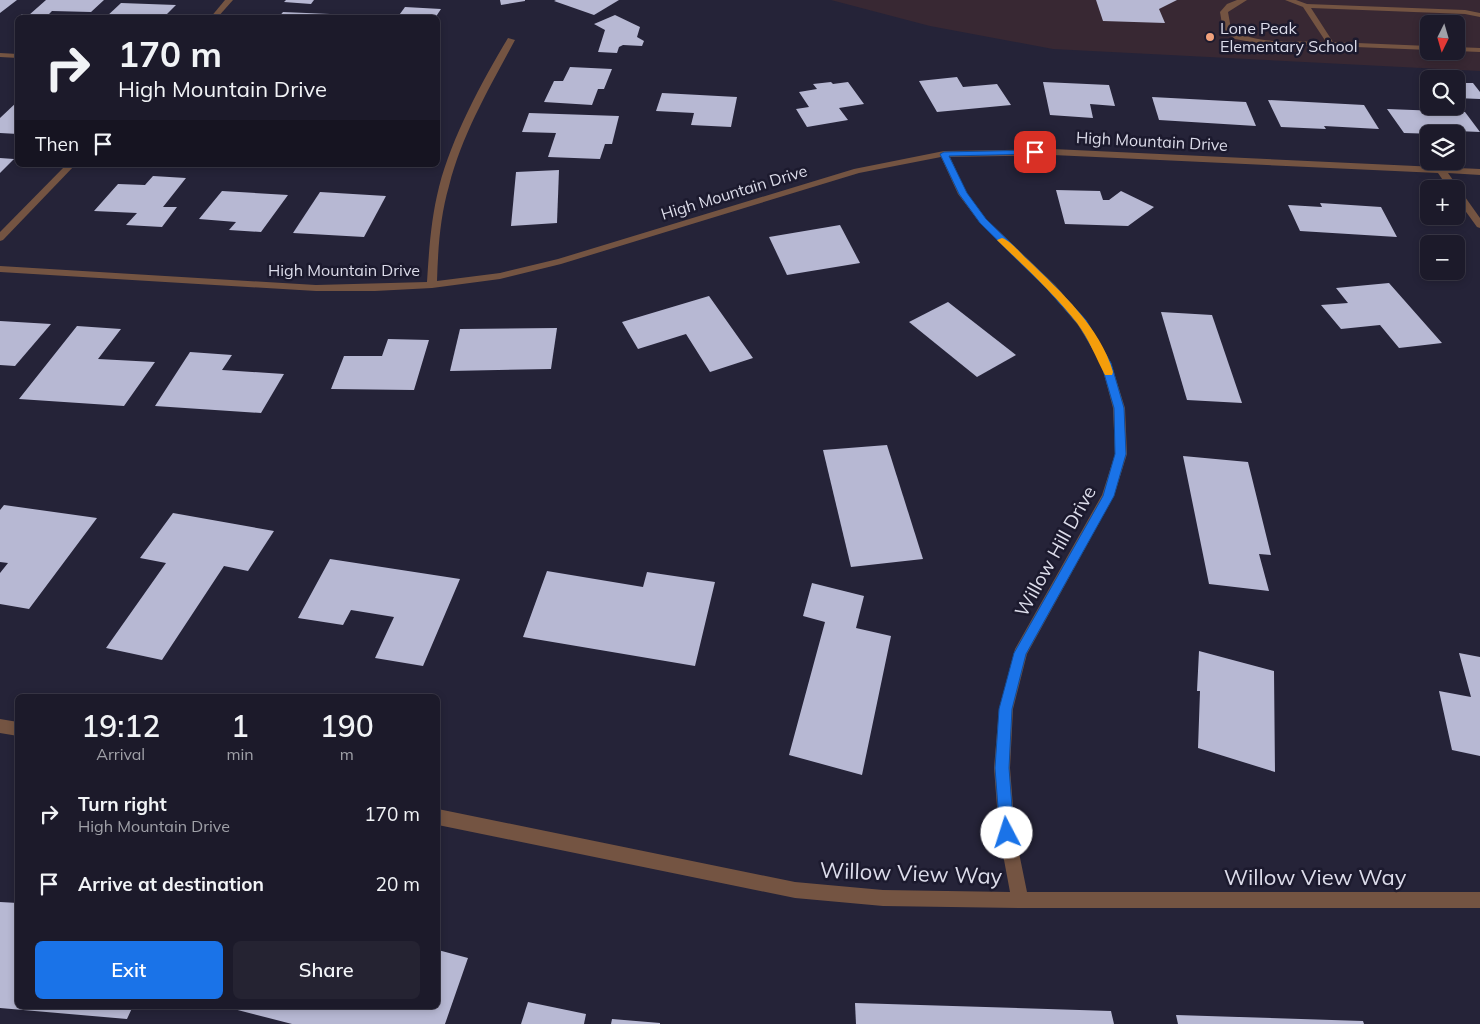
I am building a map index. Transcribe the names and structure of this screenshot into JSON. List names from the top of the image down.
{
  "streets": {
    "street": ["High Mountain Drive", "Willow Hill Drive", "Willow View Way"]
  },
  "crossings": [
    ["High Mountain Drive", "Willow Hill Drive"],
    ["Willow Hill Drive", "Willow View Way"]
  ],
  "places": ["Lone Peak Elementary School"],
  "north": "bottom",
  "page": {
    "map_buttons": ["+", "−"],
    "turn": ["170 m", "High Mountain Drive"],
    "then": "Then",
    "eta": [
      "19:12",
      "Arrival",
      "1",
      "min",
      "190",
      "m"
    ],
    "list": [
      {
        "name": "Turn right",
        "note": "High Mountain Drive",
        "value": "170 m"
      },
      {
        "name": "Arrive at destination",
        "value": "20 m"
      }
    ],
    "buttons": ["Exit", "Share"]
  }
}
